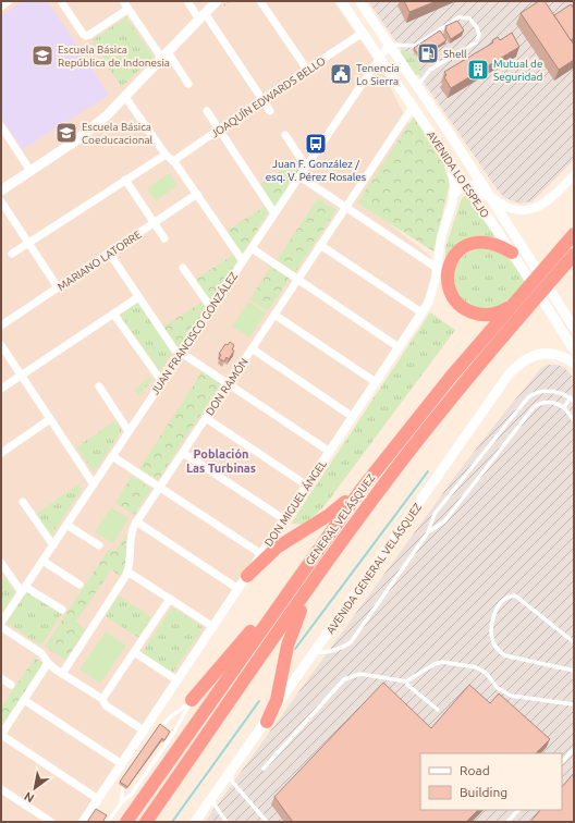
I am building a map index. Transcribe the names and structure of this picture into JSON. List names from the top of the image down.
{
  "streets": {
    "highway": ["GENERAL VELÁSQUEZ"],
    "main road": ["AVENIDA LO ESPEJO", "AVENIDA GENERAL VELÁSQUEZ"],
    "street": [
      "JOAQUÍN EDWARDS BELLO",
      "MARIANO LATORRE",
      "JUAN FRANCISCO GONZÁLEZ",
      "DON RAMÓN",
      "DON MIGUEL ÁNGEL"
    ]
  },
  "crossings": [
    ["JOAQUÍN EDWARDS BELLO", "AVENIDA LO ESPEJO"],
    ["AVENIDA LO ESPEJO", "JUAN FRANCISCO GONZÁLEZ"],
    ["AVENIDA LO ESPEJO", "DON RAMÓN"],
    ["AVENIDA LO ESPEJO", "DON MIGUEL ÁNGEL"]
  ],
  "districts": ["Población Las Turbinas"],
  "places": {
    "fuel station": ["Shell"],
    "school or university": ["Escuela Básica República de Indonesia", "Escuela Básica Coeducacional"],
    "building": ["Mutual de Seguridad"],
    "public building": ["Tenencia Lo Sierra"],
    "bus stop": ["Juan F. González / esq. V. Pérez Rosales"]
  },
  "legend": ["Road", "Building"],
  "north": "bottom left"
}
